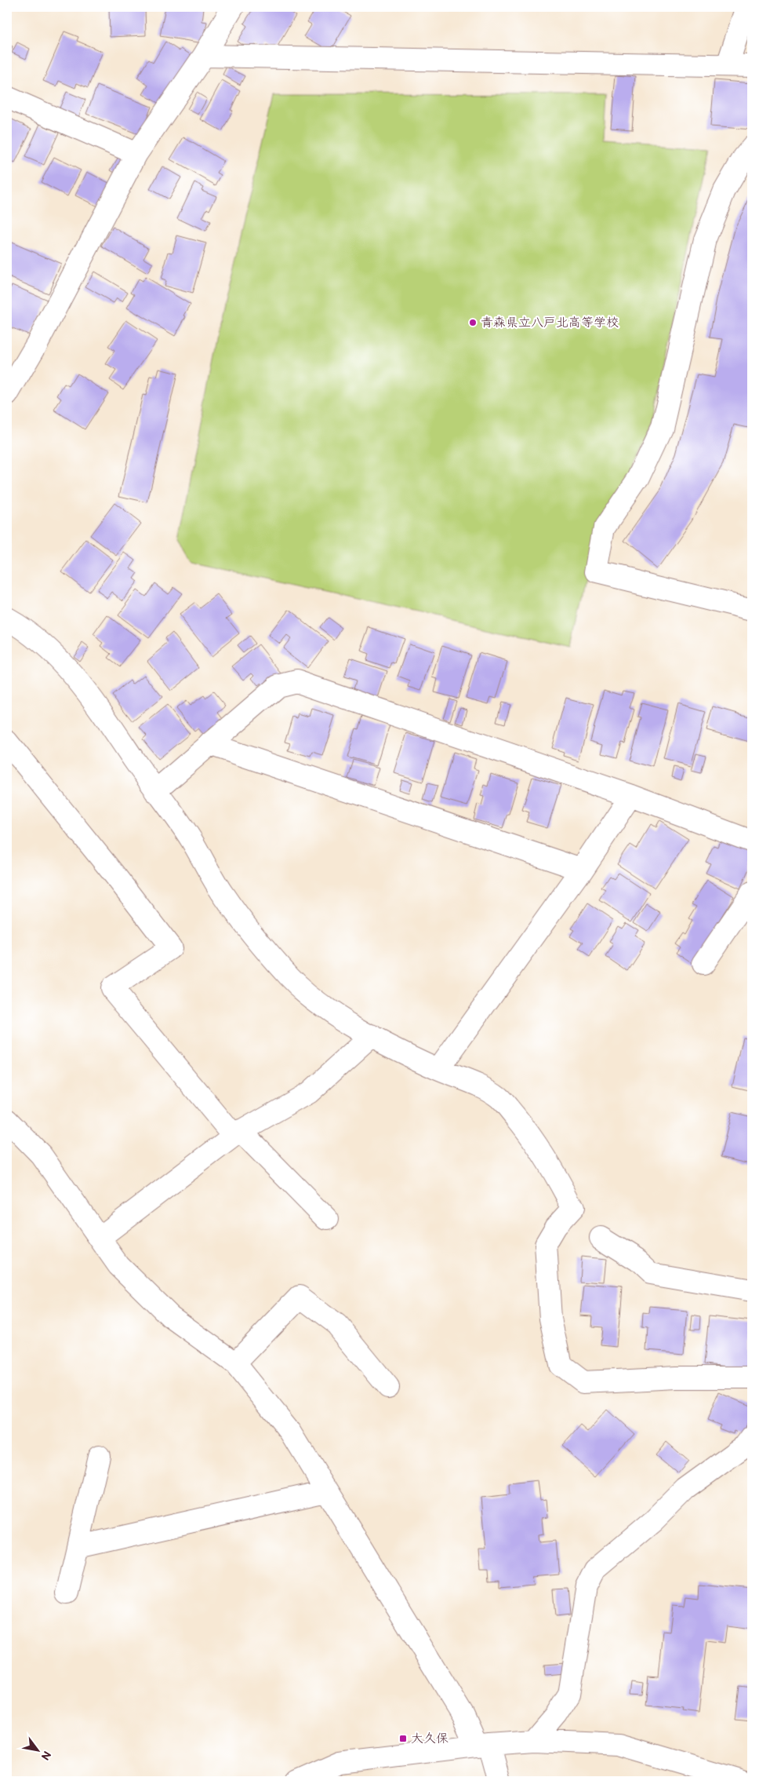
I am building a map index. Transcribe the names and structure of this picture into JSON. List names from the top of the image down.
{
  "places": {
    "other": ["青森県立八戸北高等学校"],
    "transit": ["大久保"]
  },
  "north": "bottom right"
}
